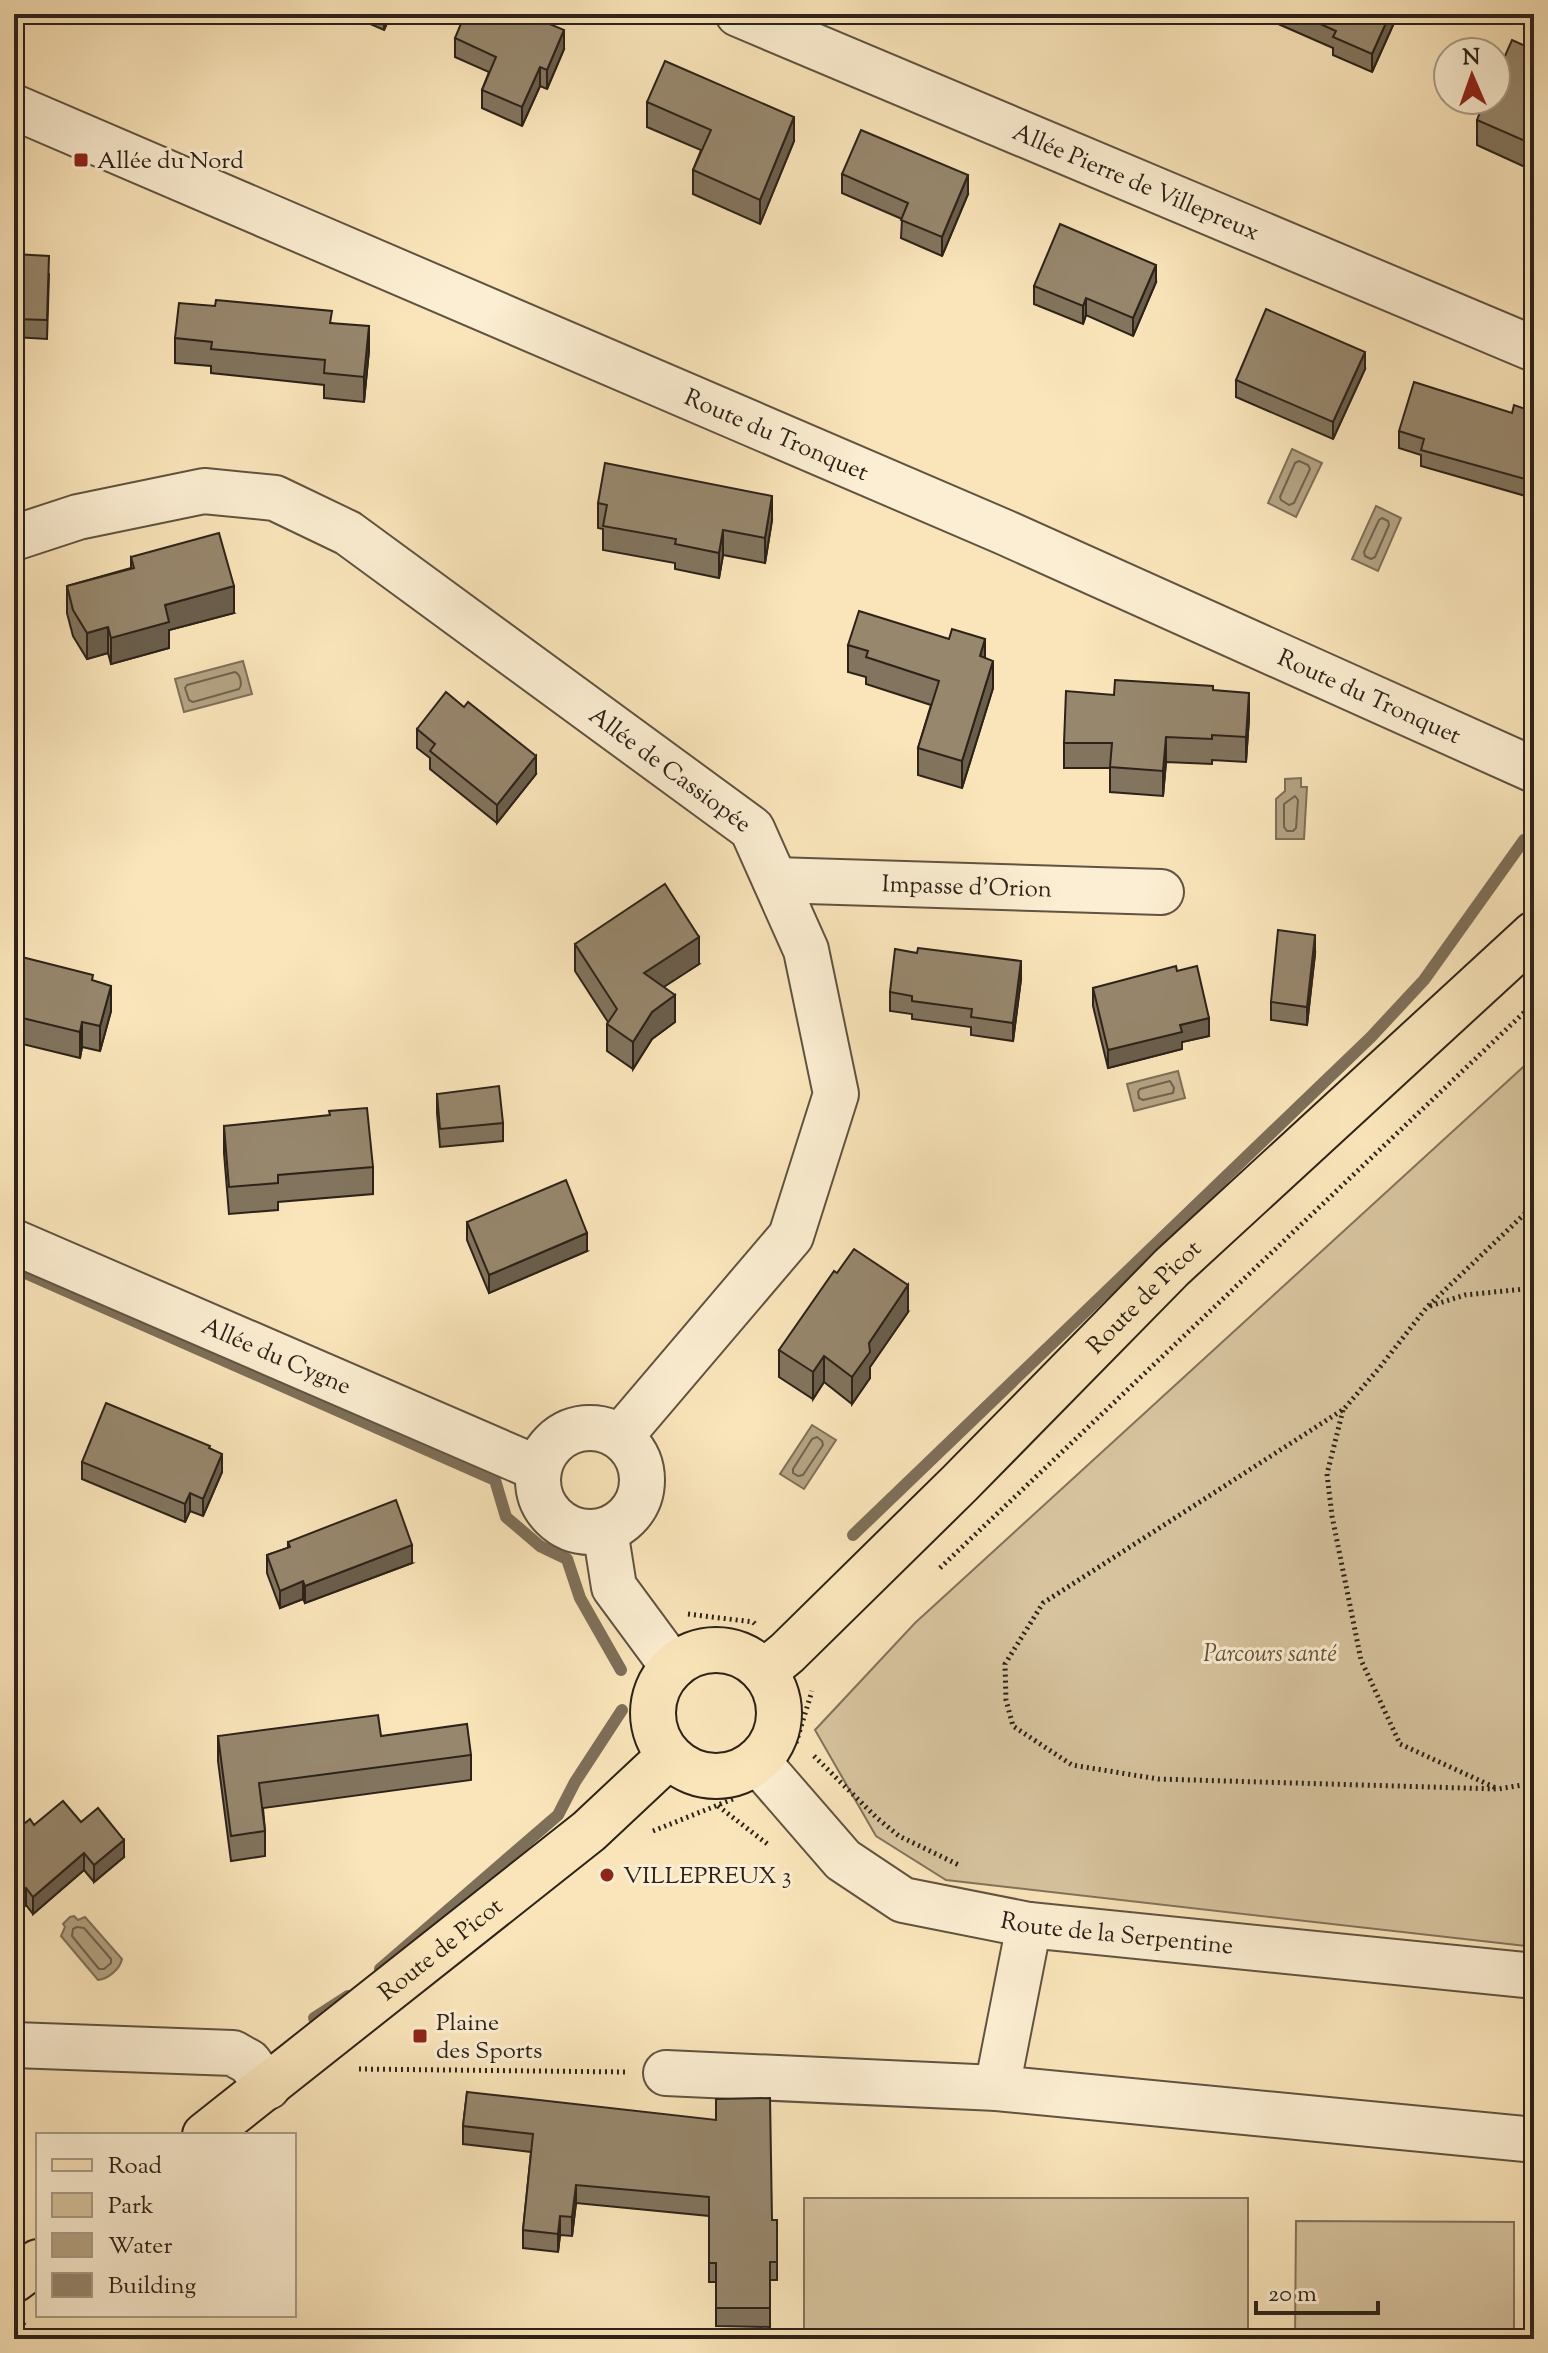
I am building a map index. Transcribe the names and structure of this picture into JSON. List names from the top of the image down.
{
  "streets": {
    "main road": ["Route de Picot"],
    "street": [
      "Allée Pierre de Villepreux",
      "Route du Tronquet",
      "Allée de Cassiopée",
      "Impasse d'Orion",
      "Allée du Cygne",
      "Route de la Serpentine"
    ]
  },
  "crossings": [
    ["Allée de Cassiopée", "Impasse d'Orion"],
    ["Allée de Cassiopée", "Allée du Cygne"],
    ["Route de Picot", "Route de la Serpentine"]
  ],
  "parks": ["Parcours santé"],
  "places": {
    "transit": ["Allée du Nord", "Plaine des Sports"],
    "other": ["VILLEPREUX 3"]
  },
  "legend": [
    "Road",
    "Park",
    "Water",
    "Building"
  ],
  "scale_bar": "20 m",
  "north": "top"
}
